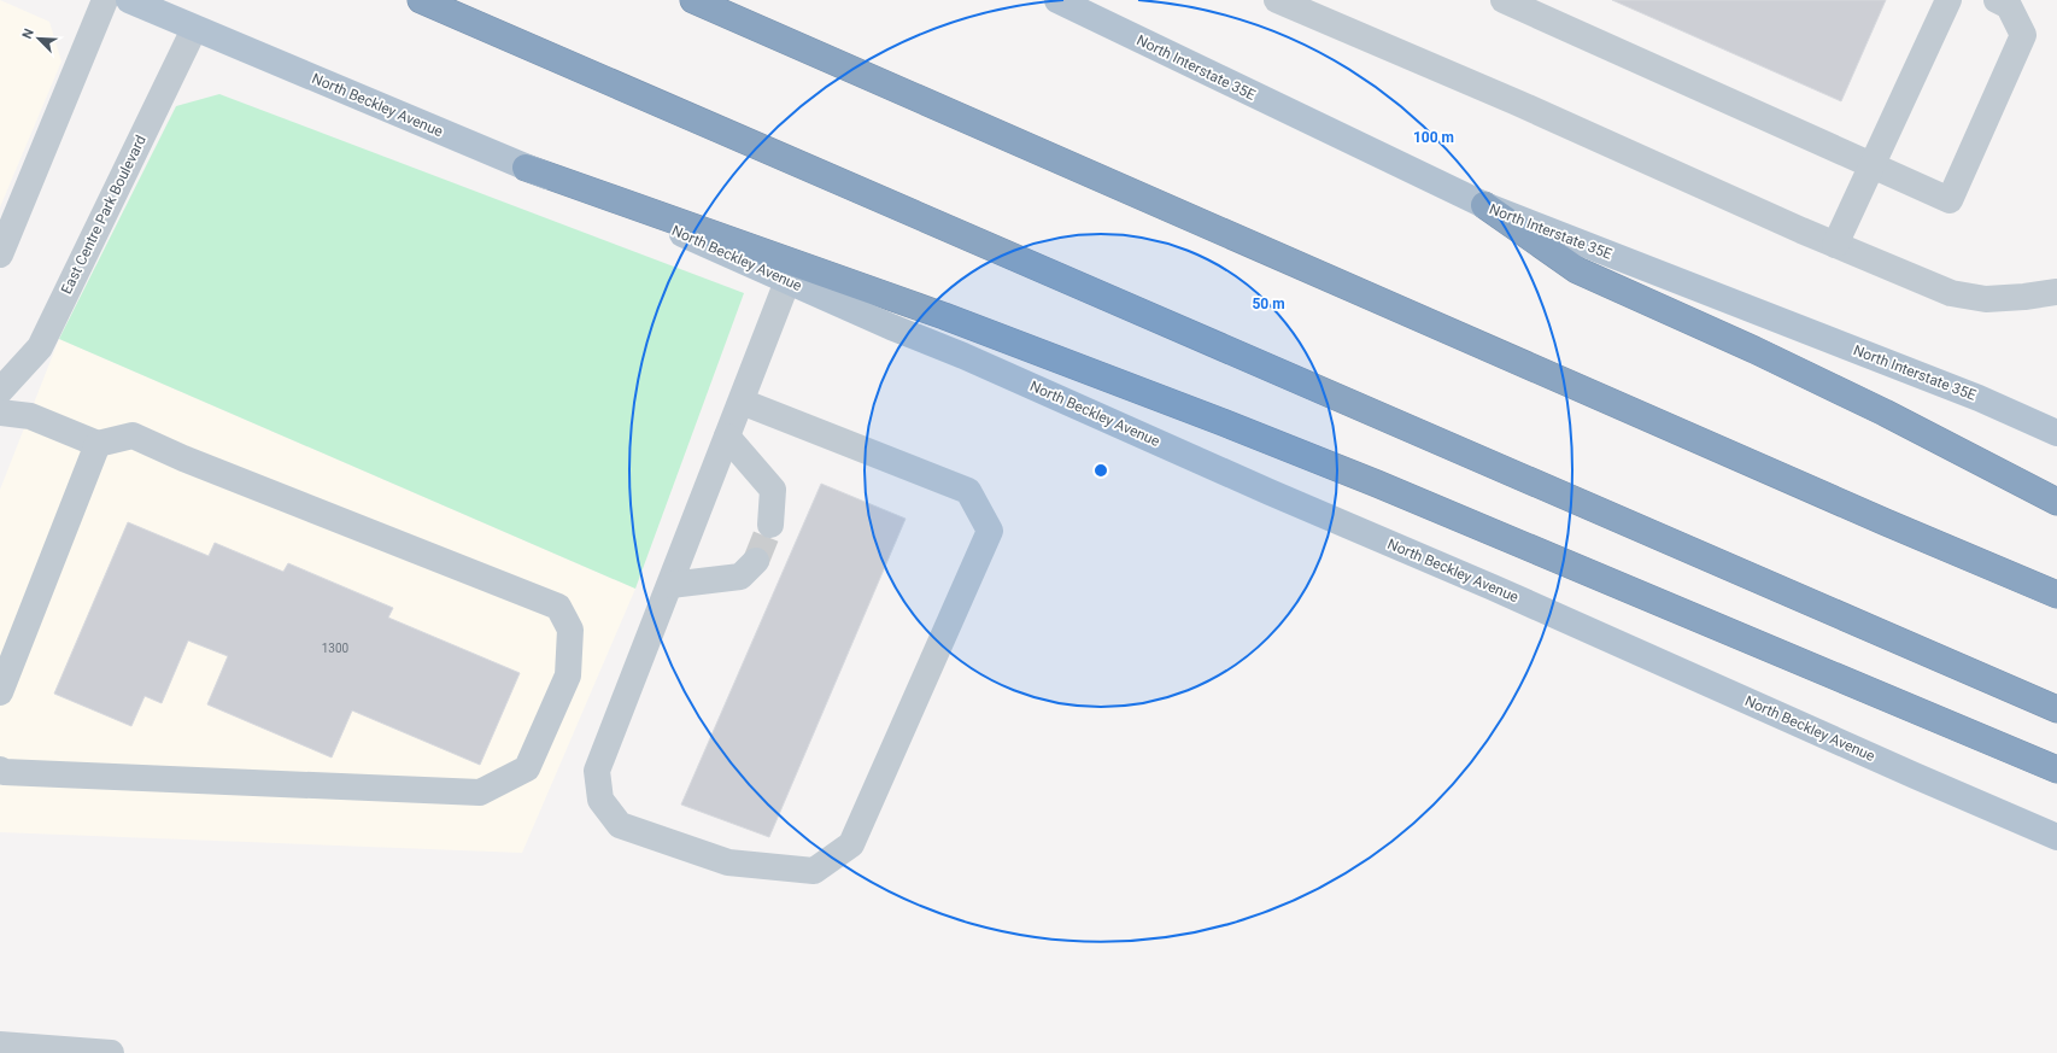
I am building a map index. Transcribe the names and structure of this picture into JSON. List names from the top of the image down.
{
  "streets": {
    "main road": ["North Interstate 35E", "North Beckley Avenue"],
    "street": ["East Centre Park Boulevard"]
  },
  "crossings": [
    ["North Beckley Avenue", "East Centre Park Boulevard"]
  ],
  "house_numbers": ["1300"],
  "north": "top left",
  "rings": ["100 m", "50 m"]
}
